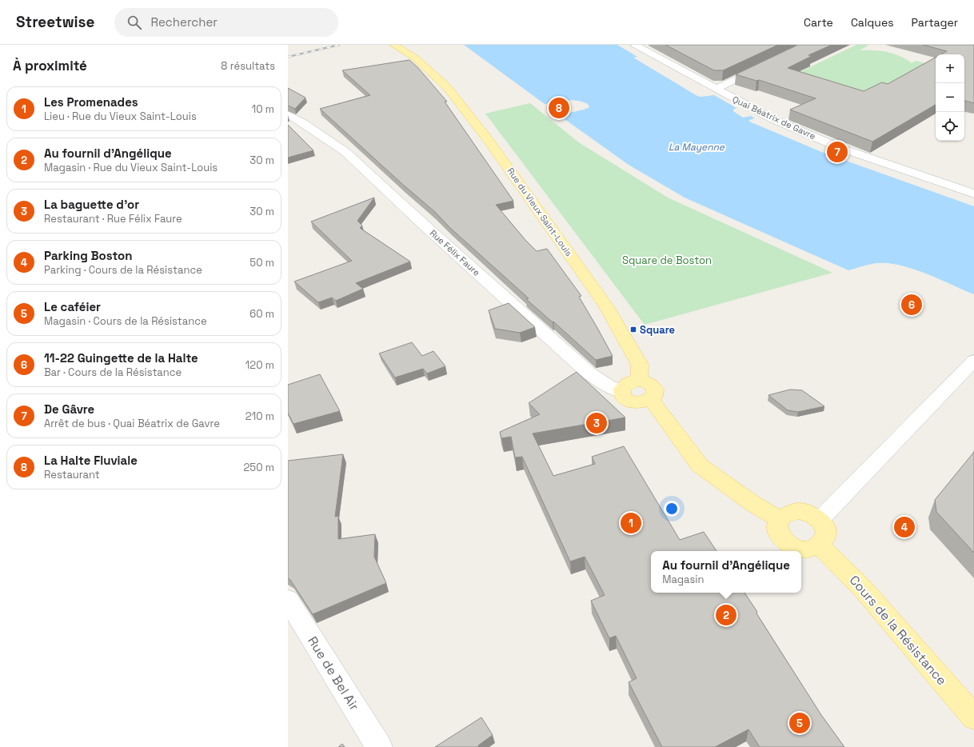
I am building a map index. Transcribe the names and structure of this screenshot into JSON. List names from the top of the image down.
{
  "streets": {
    "main road": ["Rue du Vieux Saint-Louis", "Cours de la Résistance"],
    "street": ["Quai Béatrix de Gavre", "Rue Félix Faure", "Rue de Bel Air"]
  },
  "crossings": [
    ["Rue du Vieux Saint-Louis", "Rue Félix Faure"]
  ],
  "water": ["La Mayenne"],
  "parks": ["Square de Boston"],
  "places": {
    "transit": ["Square"]
  },
  "page": {
    "header": "Streetwise",
    "search": "Rechercher",
    "nav": ["Carte", "Calques", "Partager"],
    "heading": ["À proximité", "8 résultats"],
    "map_buttons": ["+", "−"],
    "list": [
      {
        "mark": "1",
        "name": "Les Promenades",
        "note": "Lieu · Rue du Vieux Saint-Louis",
        "value": "10 m"
      },
      {
        "mark": "2",
        "name": "Au fournil d'Angélique",
        "note": "Magasin · Rue du Vieux Saint-Louis",
        "value": "30 m"
      },
      {
        "mark": "3",
        "name": "La baguette d'or",
        "note": "Restaurant · Rue Félix Faure",
        "value": "30 m"
      },
      {
        "mark": "4",
        "name": "Parking Boston",
        "note": "Parking · Cours de la Résistance",
        "value": "50 m"
      },
      {
        "mark": "5",
        "name": "Le caféier",
        "note": "Magasin · Cours de la Résistance",
        "value": "60 m"
      },
      {
        "mark": "6",
        "name": "11-22 Guingette de la Halte",
        "note": "Bar · Cours de la Résistance",
        "value": "120 m"
      },
      {
        "mark": "7",
        "name": "De Gâvre",
        "note": "Arrêt de bus · Quai Béatrix de Gavre",
        "value": "210 m"
      },
      {
        "mark": "8",
        "name": "La Halte Fluviale",
        "note": "Restaurant",
        "value": "250 m"
      }
    ],
    "pins": [
      "8",
      "7",
      "6",
      "3",
      "1",
      "4",
      "2",
      "5"
    ],
    "popup": ["Au fournil d'Angélique", "Magasin"]
  }
}
